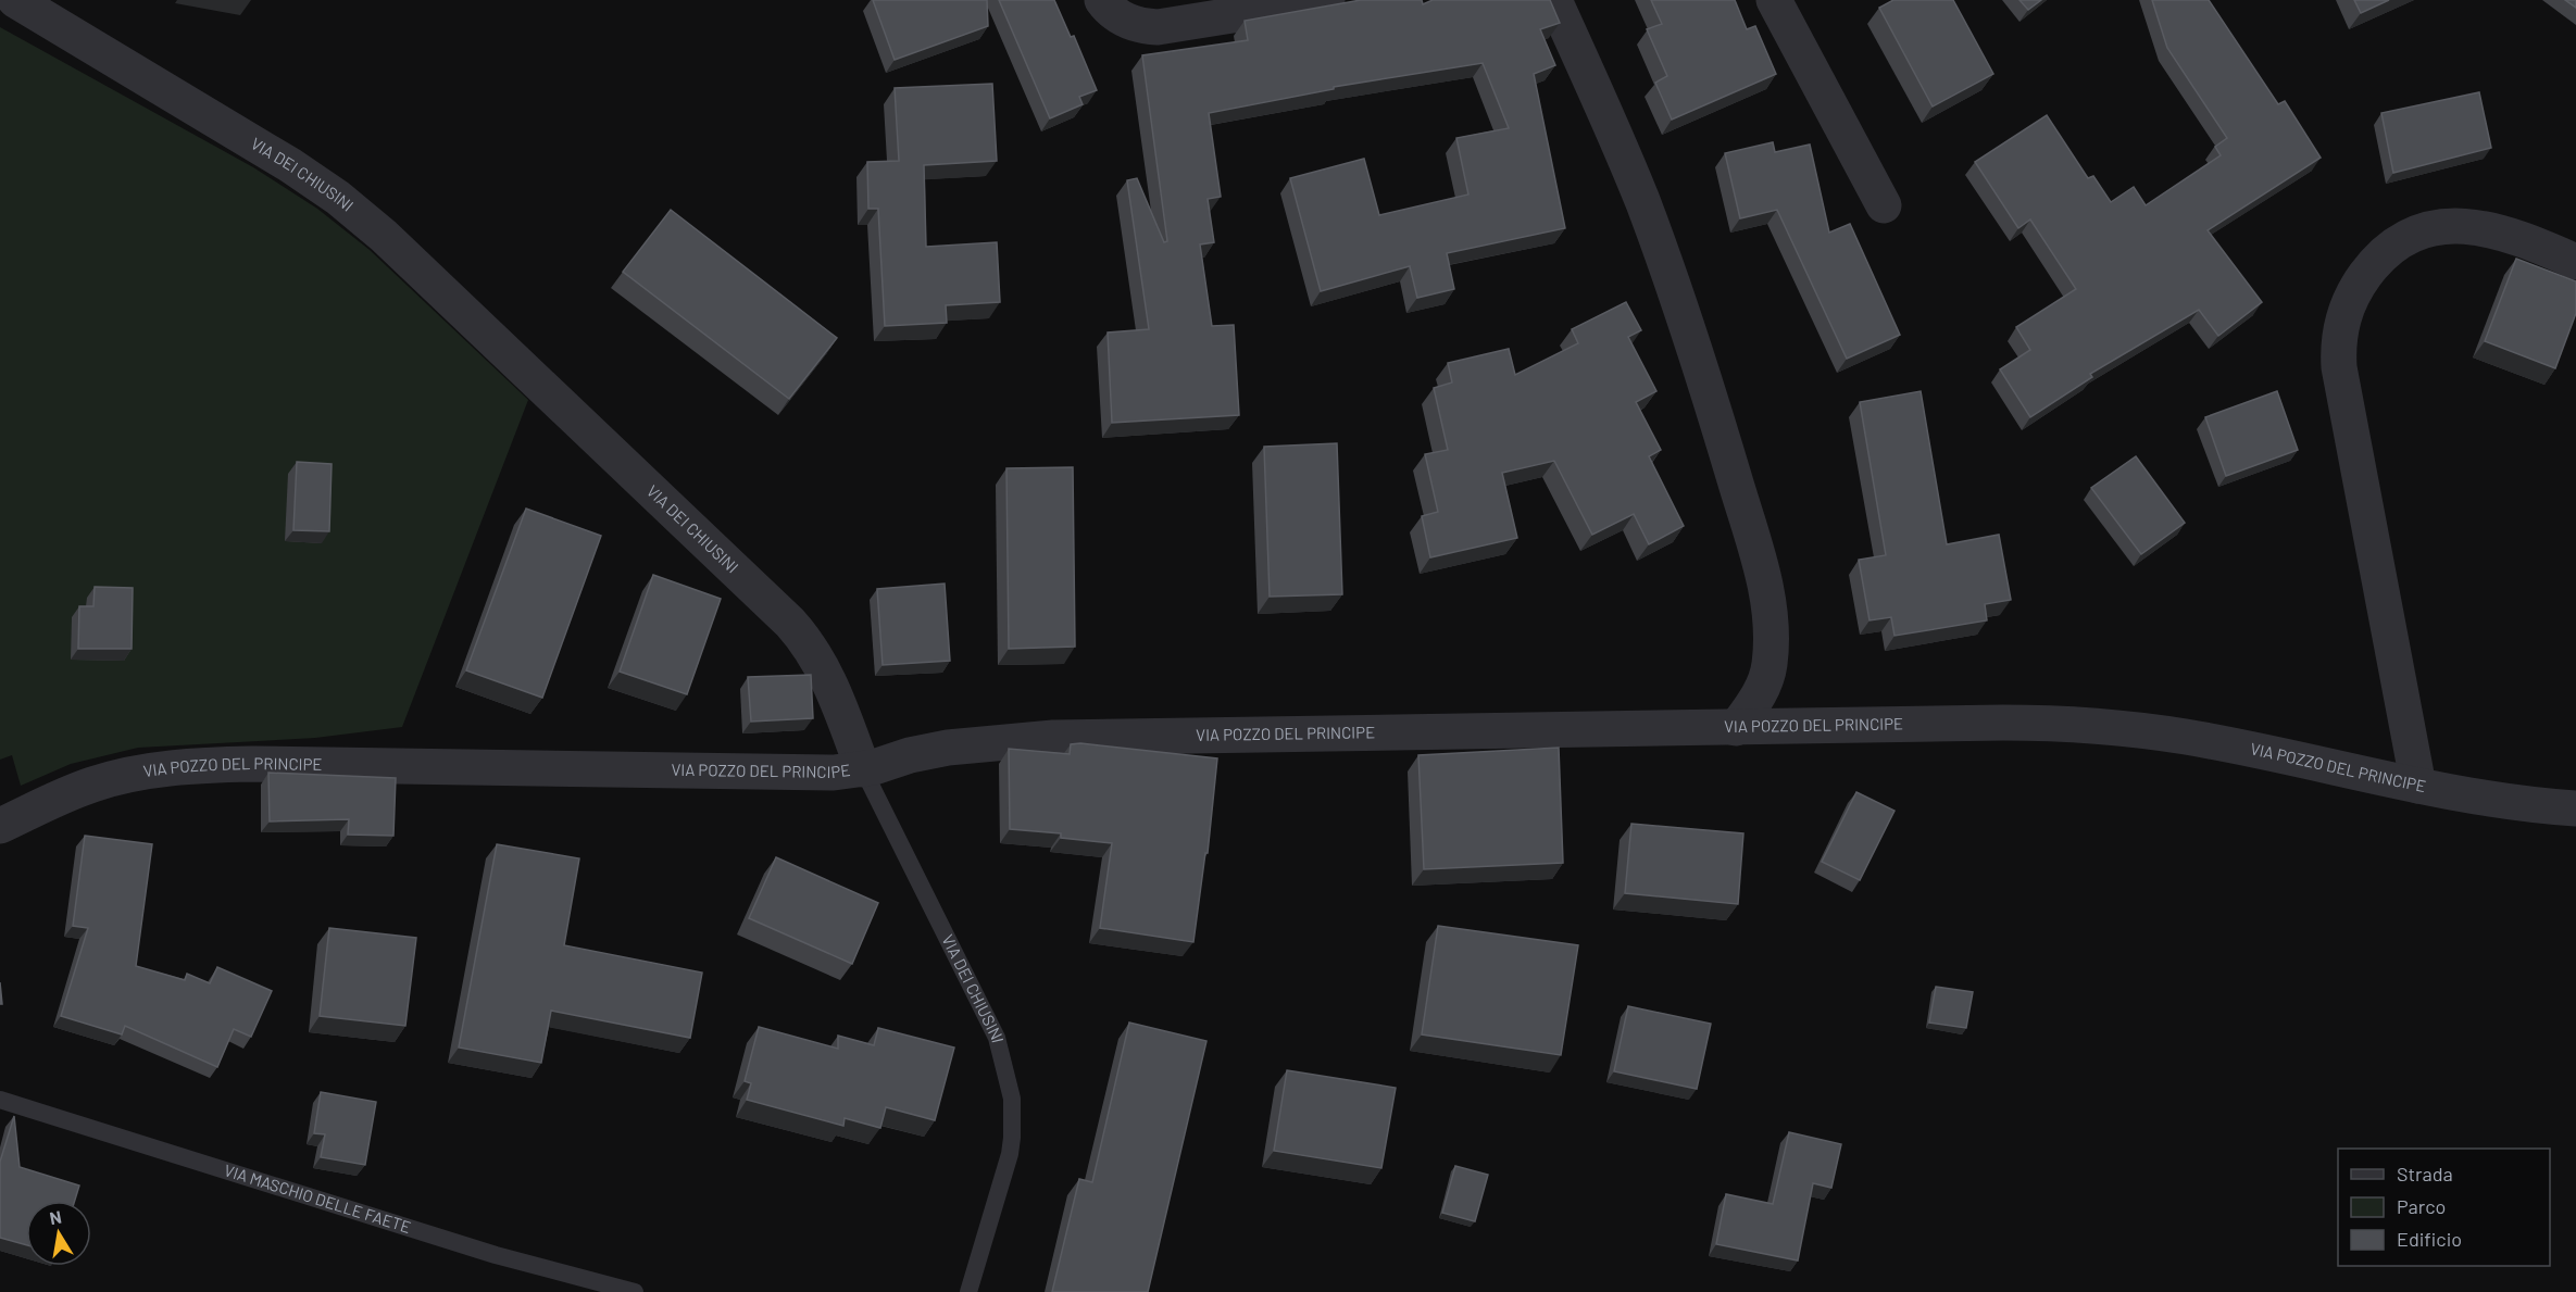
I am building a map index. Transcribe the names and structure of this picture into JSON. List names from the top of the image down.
{
  "streets": {
    "street": ["VIA DEI CHIUSINI", "VIA POZZO DEL PRINCIPE"],
    "lane": ["VIA MASCHIO DELLE FAETE"]
  },
  "crossings": [
    ["VIA DEI CHIUSINI", "VIA POZZO DEL PRINCIPE"]
  ],
  "legend": ["Strada", "Parco", "Edificio"],
  "north": "top"
}
